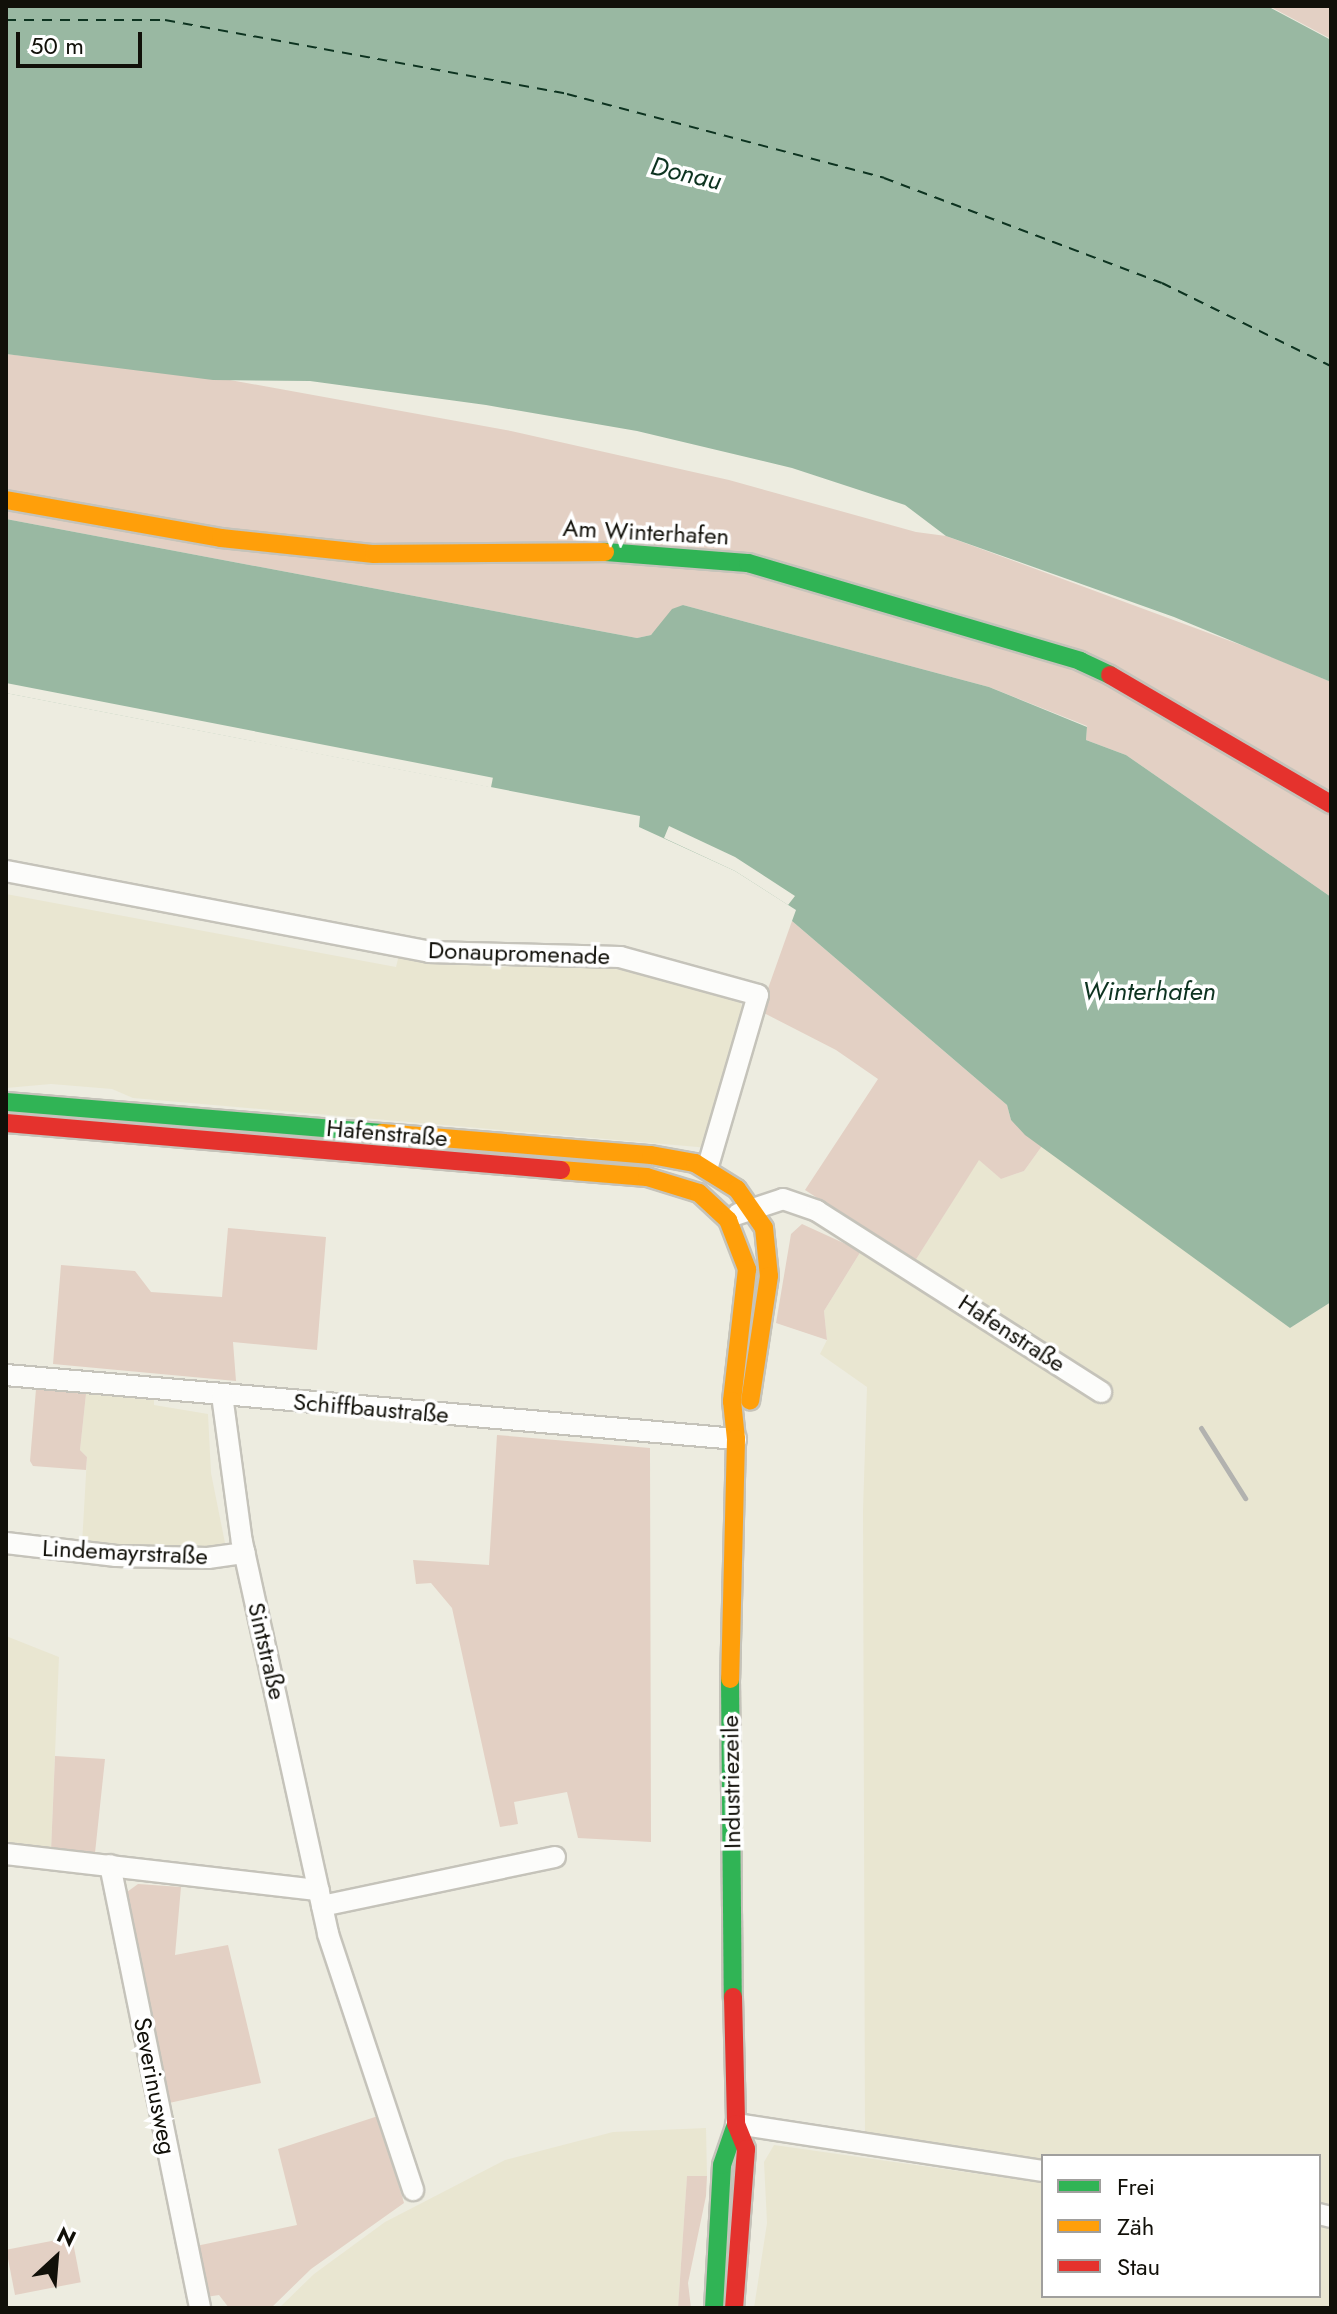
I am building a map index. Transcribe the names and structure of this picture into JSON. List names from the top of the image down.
{
  "streets": {
    "main road": ["Am Winterhafen", "Hafenstraße", "Industriezeile"],
    "street": [
      "Donaupromenade",
      "Schiffbaustraße",
      "Lindemayrstraße",
      "Sintstraße",
      "Severinusweg"
    ]
  },
  "crossings": [
    ["Donaupromenade", "Hafenstraße"],
    ["Hafenstraße", "Schiffbaustraße"],
    ["Hafenstraße", "Industriezeile"],
    ["Schiffbaustraße", "Sintstraße"],
    ["Schiffbaustraße", "Industriezeile"],
    ["Lindemayrstraße", "Sintstraße"]
  ],
  "water": ["Donau", "Winterhafen"],
  "legend": ["Frei", "Zäh", "Stau"],
  "scale_bar": "50 m",
  "north": "top right"
}
